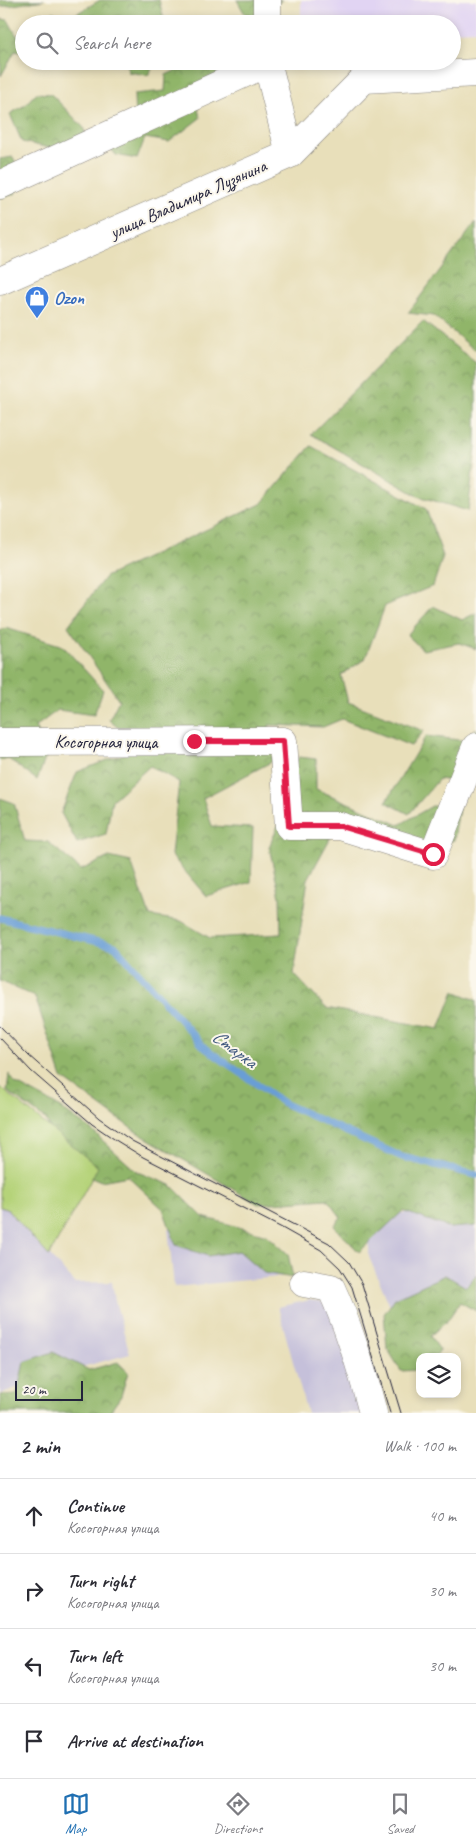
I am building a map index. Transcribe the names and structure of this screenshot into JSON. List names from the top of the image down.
{
  "streets": {
    "street": ["улица Владимира Лузянина", "Косогорная улица"]
  },
  "water": ["Старка"],
  "places": {
    "shop": ["Ozon"]
  },
  "scale_bar": "20 m",
  "page": {
    "search": "Search here",
    "scale": "20 m",
    "heading": ["2 min", "Walk · 100 m"],
    "list": [
      ["Continue", "Косогорная улица", "40 m"],
      ["Turn right", "Косогорная улица", "30 m"],
      ["Turn left", "Косогорная улица", "30 m"],
      "Arrive at destination"
    ],
    "nav": ["Map", "Directions", "Saved"]
  }
}
